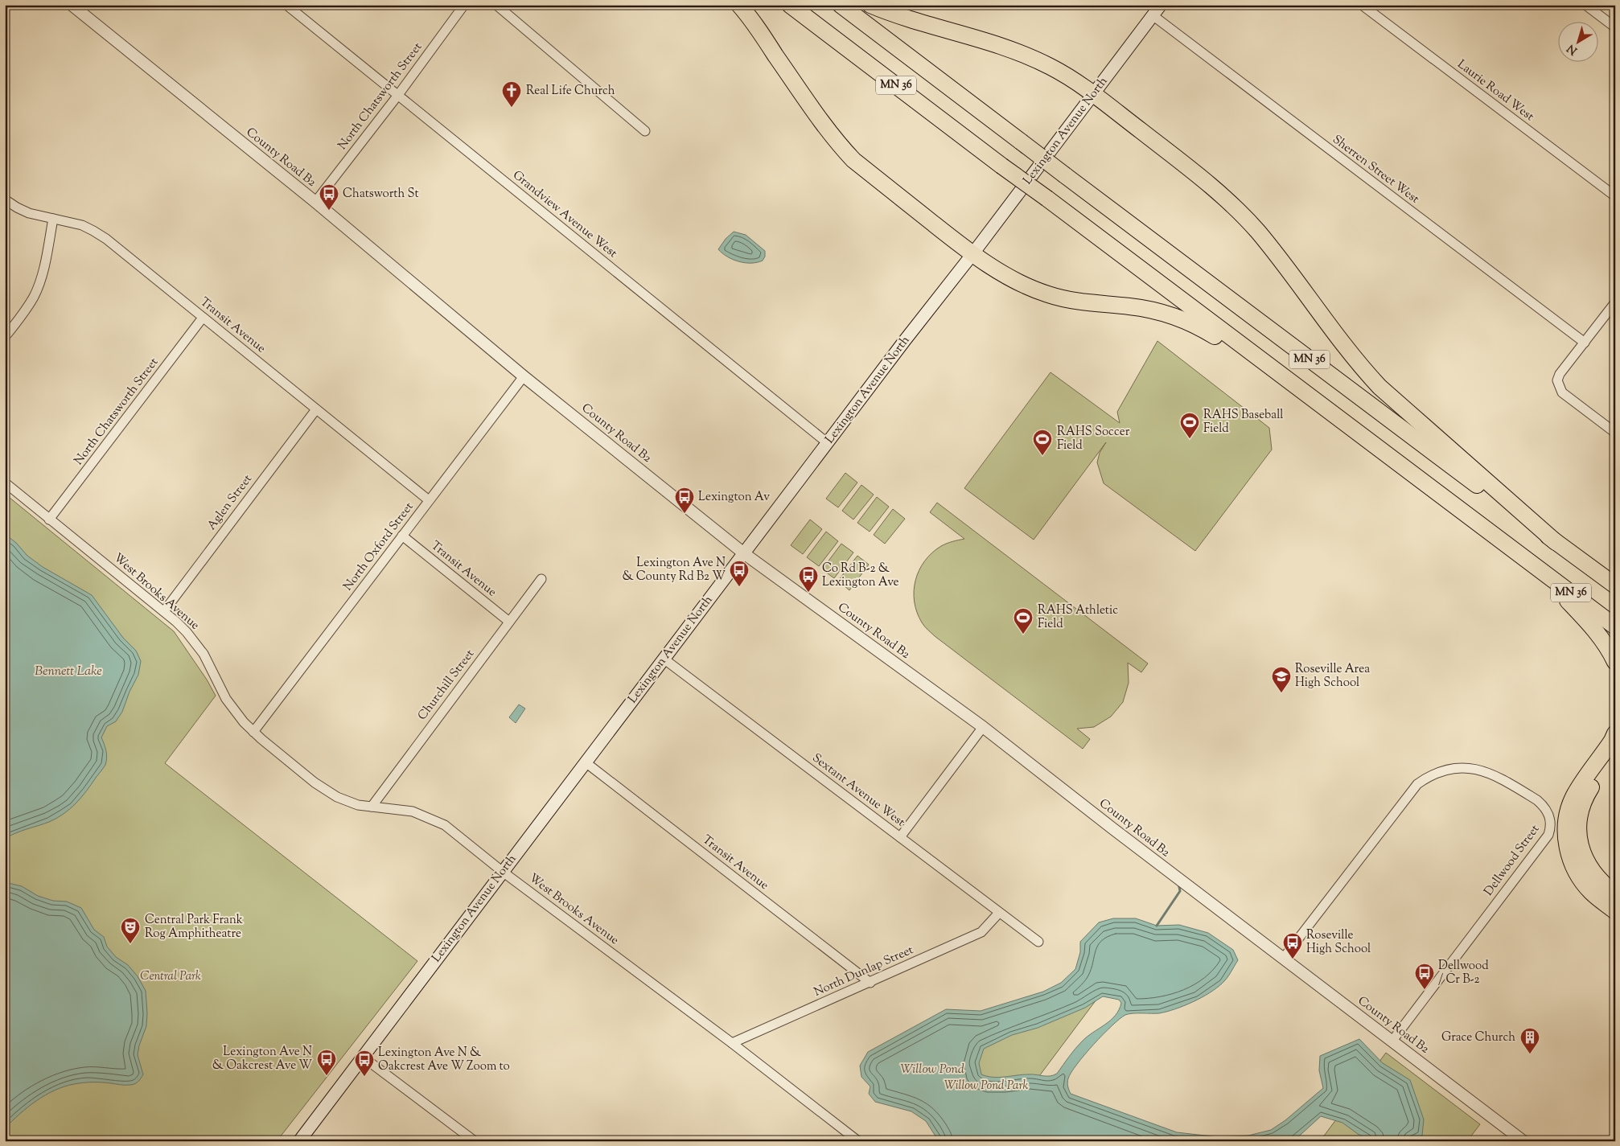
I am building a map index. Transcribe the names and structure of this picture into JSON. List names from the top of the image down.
{
  "streets": {
    "highway": ["MN 36"],
    "main road": ["Lexington Avenue North"],
    "street": [
      "Laurie Road West",
      "North Chatsworth Street",
      "County Road B2",
      "Sherren Street West",
      "Grandview Avenue West",
      "Transit Avenue",
      "Aglen Street",
      "North Oxford Street",
      "West Brooks Avenue",
      "Churchill Street",
      "Sextant Avenue West",
      "Dellwood Street",
      "North Dunlap Street"
    ]
  },
  "crossings": [
    ["North Chatsworth Street", "County Road B2"],
    ["North Chatsworth Street", "Grandview Avenue West"],
    ["North Chatsworth Street", "Transit Avenue"],
    ["North Chatsworth Street", "West Brooks Avenue"],
    ["Lexington Avenue North", "County Road B2"],
    ["Lexington Avenue North", "Sherren Street West"],
    ["Lexington Avenue North", "Grandview Avenue West"],
    ["Lexington Avenue North", "Transit Avenue"],
    ["Lexington Avenue North", "West Brooks Avenue"],
    ["Lexington Avenue North", "Sextant Avenue West"],
    ["County Road B2", "North Oxford Street"],
    ["County Road B2", "Dellwood Street"],
    ["Transit Avenue", "Aglen Street"],
    ["Transit Avenue", "North Oxford Street"],
    ["Transit Avenue", "Churchill Street"],
    ["Transit Avenue", "North Dunlap Street"],
    ["Aglen Street", "West Brooks Avenue"],
    ["North Oxford Street", "West Brooks Avenue"],
    ["West Brooks Avenue", "Churchill Street"],
    ["West Brooks Avenue", "North Dunlap Street"],
    ["Sextant Avenue West", "North Dunlap Street"]
  ],
  "water": ["Bennett Lake", "Willow Pond"],
  "parks": ["Central Park", "Willow Pond Park"],
  "places": {
    "church": ["Real Life Church"],
    "bus stop": [
      "Chatsworth St",
      "Lexington Av",
      "Lexington Ave N & County Rd B2 W",
      "Co Rd B-2 & Lexington Ave",
      "Roseville High School",
      "Dellwood / Cr B-2",
      "Lexington Ave N & Oakcrest Ave W",
      "Lexington Ave N & Oakcrest Ave W Zoom to"
    ],
    "sports": ["RAHS Baseball Field", "RAHS Soccer Field", "RAHS Athletic Field"],
    "school or university": ["Roseville Area High School"],
    "theatre": ["Central Park Frank Rog Amphitheatre"],
    "building": ["Grace Church"]
  },
  "north": "bottom left"
}
